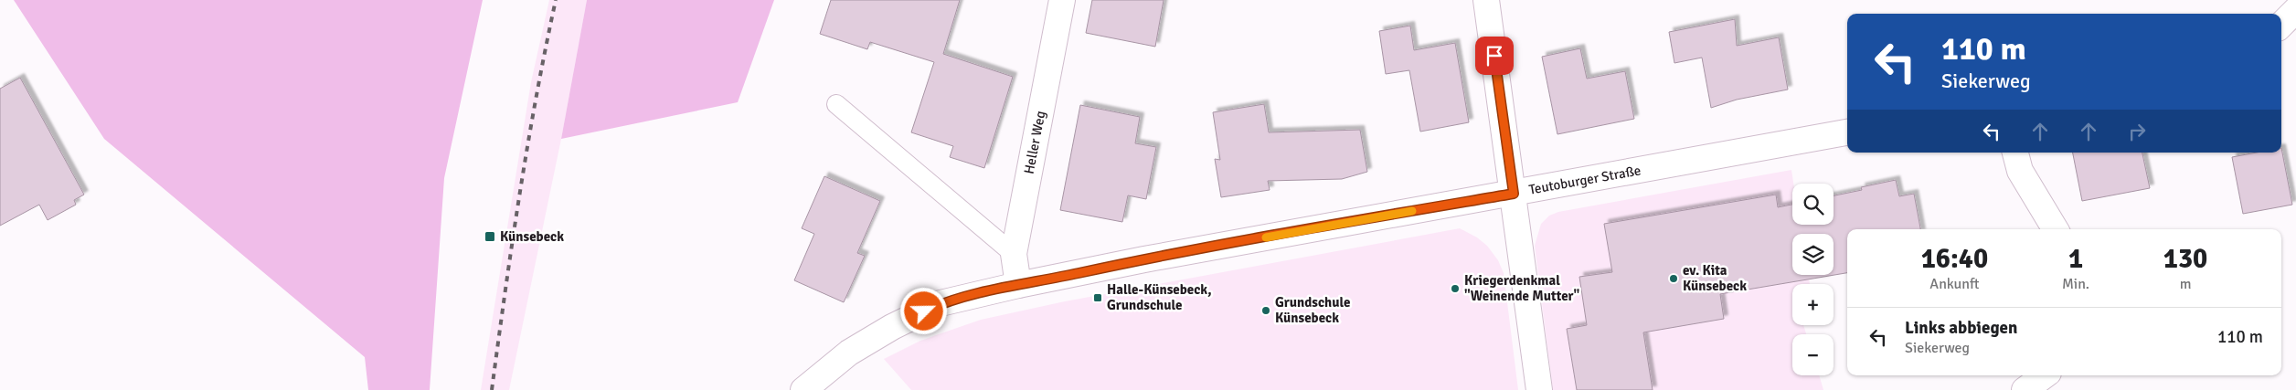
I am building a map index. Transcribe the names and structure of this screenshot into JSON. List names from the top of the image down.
{
  "streets": {
    "street": ["Heller Weg", "Teutoburger Straße"]
  },
  "crossings": [
    ["Heller Weg", "Teutoburger Straße"]
  ],
  "places": {
    "transit": ["Künsebeck", "Halle-Künsebeck, Grundschule"],
    "other": ["ev. Kita Künsebeck", "Kriegerdenkmal \"Weinende Mutter\"", "Grundschule Künsebeck"]
  },
  "page": {
    "turn": ["110 m", "Siekerweg"],
    "map_buttons": ["+", "−"],
    "eta": [
      "16:40",
      "Ankunft",
      "1",
      "Min.",
      "130",
      "m"
    ],
    "list": [
      {
        "name": "Links abbiegen",
        "note": "Siekerweg",
        "value": "110 m"
      }
    ]
  }
}
